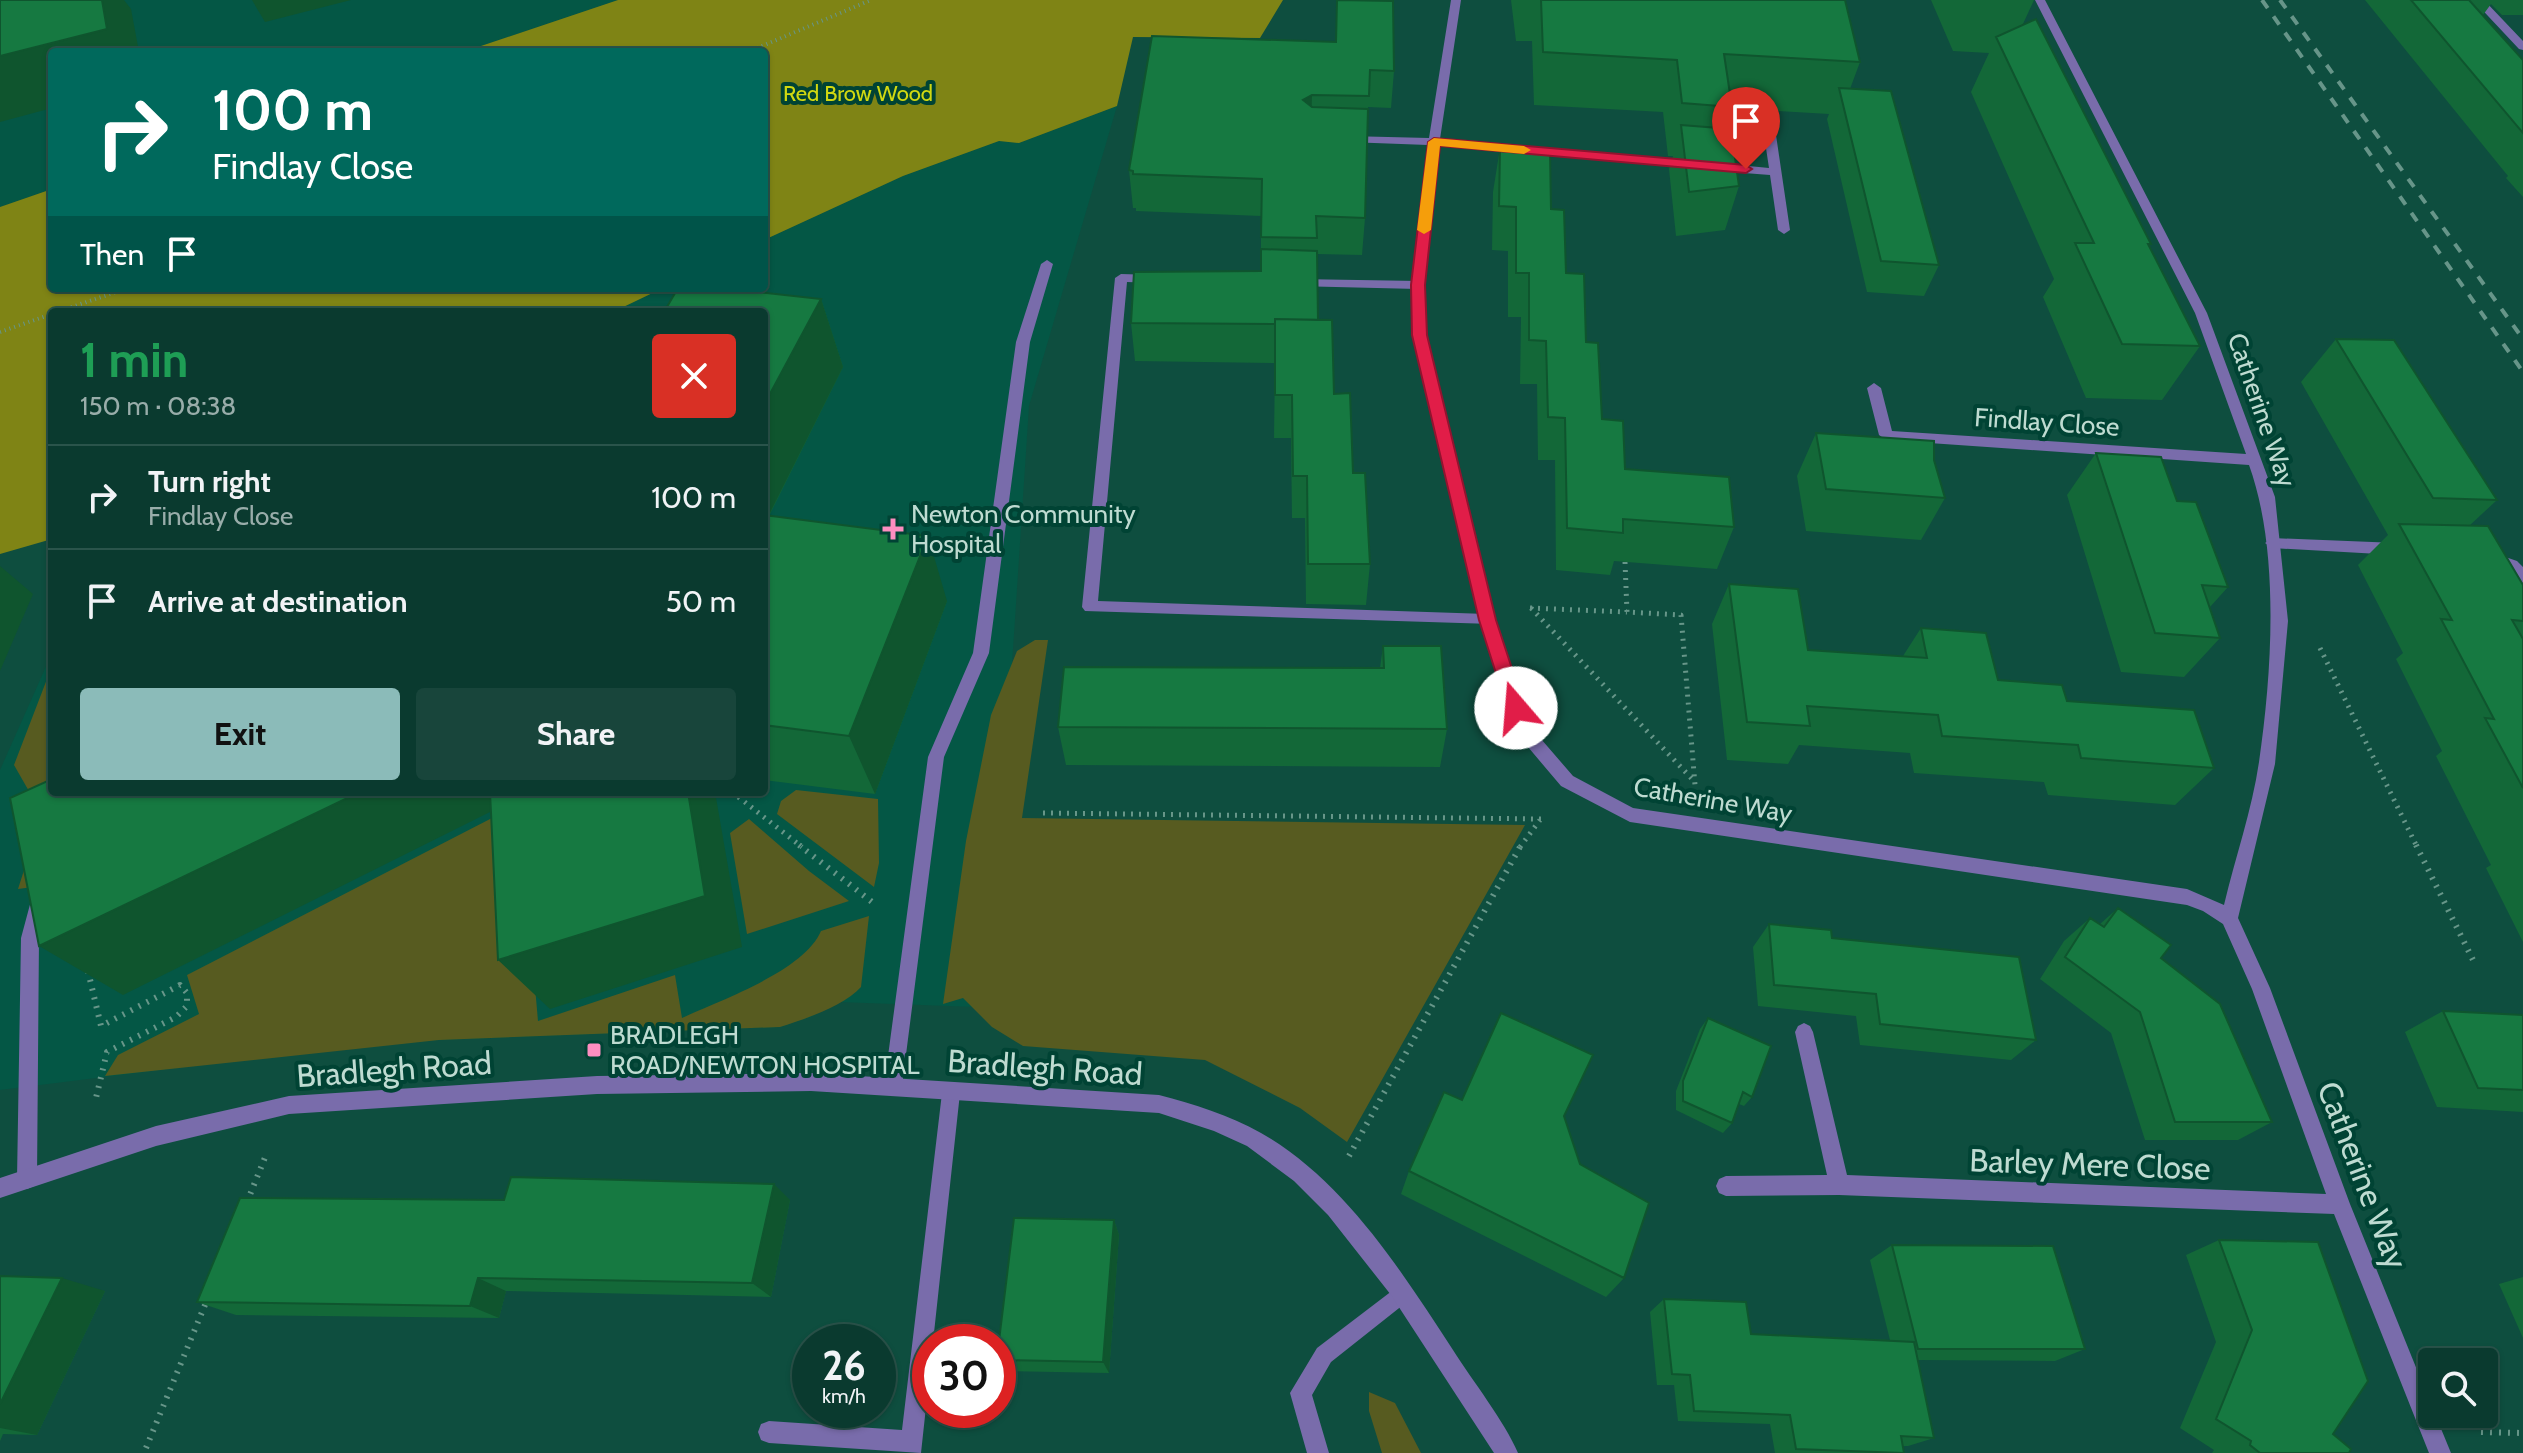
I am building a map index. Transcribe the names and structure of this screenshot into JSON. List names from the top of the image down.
{
  "streets": {
    "street": [
      "Catherine Way",
      "Findlay Close",
      "Bradlegh Road",
      "Barley Mere Close"
    ]
  },
  "crossings": [
    ["Catherine Way", "Findlay Close"],
    ["Catherine Way", "Barley Mere Close"]
  ],
  "parks": ["Red Brow Wood"],
  "places": {
    "health": ["Newton Community Hospital"],
    "transit": ["BRADLEGH ROAD/NEWTON HOSPITAL"]
  },
  "page": {
    "turn": ["100 m", "Findlay Close"],
    "then": "Then",
    "heading": ["1 min", "150 m · 08:38"],
    "list": [
      {
        "name": "Turn right",
        "note": "Findlay Close",
        "value": "100 m"
      },
      {
        "name": "Arrive at destination",
        "value": "50 m"
      }
    ],
    "buttons": ["Exit", "Share"],
    "speed": "26 km/h",
    "limit": "30"
  }
}
